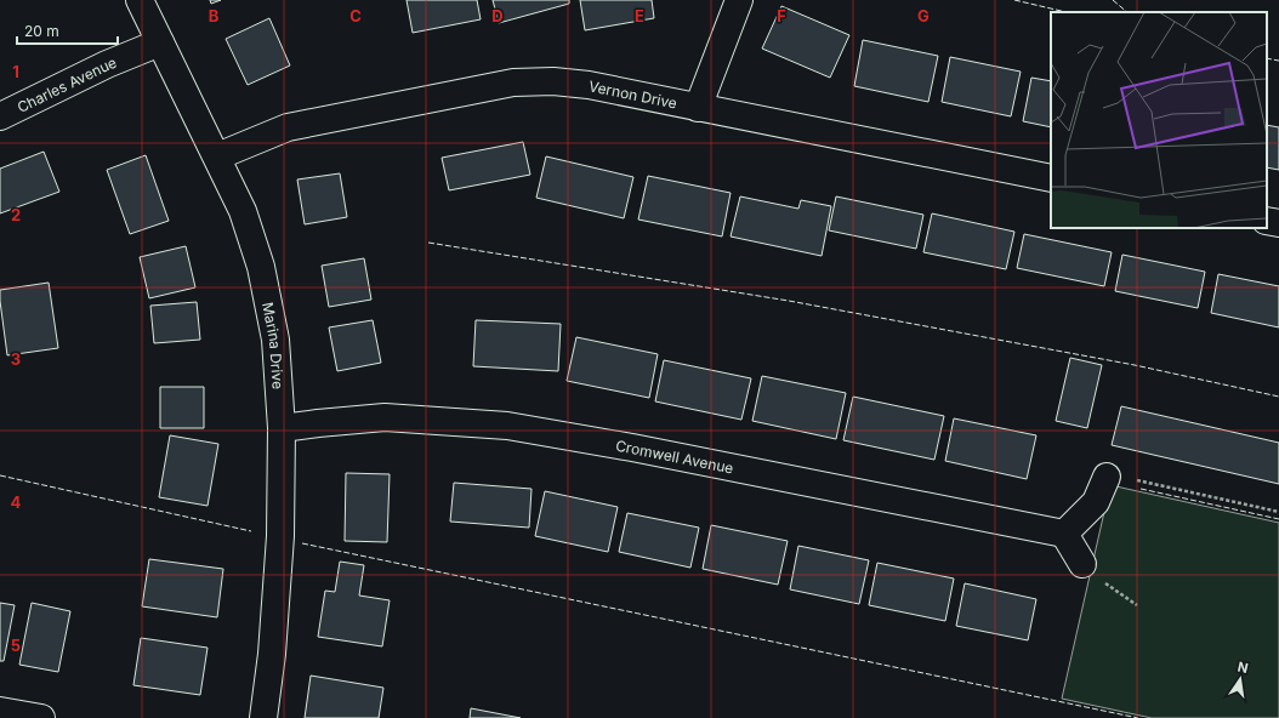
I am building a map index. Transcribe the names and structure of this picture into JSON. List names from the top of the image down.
{
  "streets": {
    "street": [
      "Charles Avenue",
      "Vernon Drive",
      "Marina Drive",
      "Cromwell Avenue"
    ]
  },
  "crossings": [
    ["Charles Avenue", "Marina Drive"],
    ["Vernon Drive", "Marina Drive"],
    ["Marina Drive", "Cromwell Avenue"]
  ],
  "scale_bar": "20 m",
  "north": "top",
  "grid": {
    "columns": [
      "B",
      "C",
      "D",
      "E",
      "F",
      "G"
    ],
    "rows": [
      "1",
      "2",
      "3",
      "4",
      "5"
    ]
  }
}
